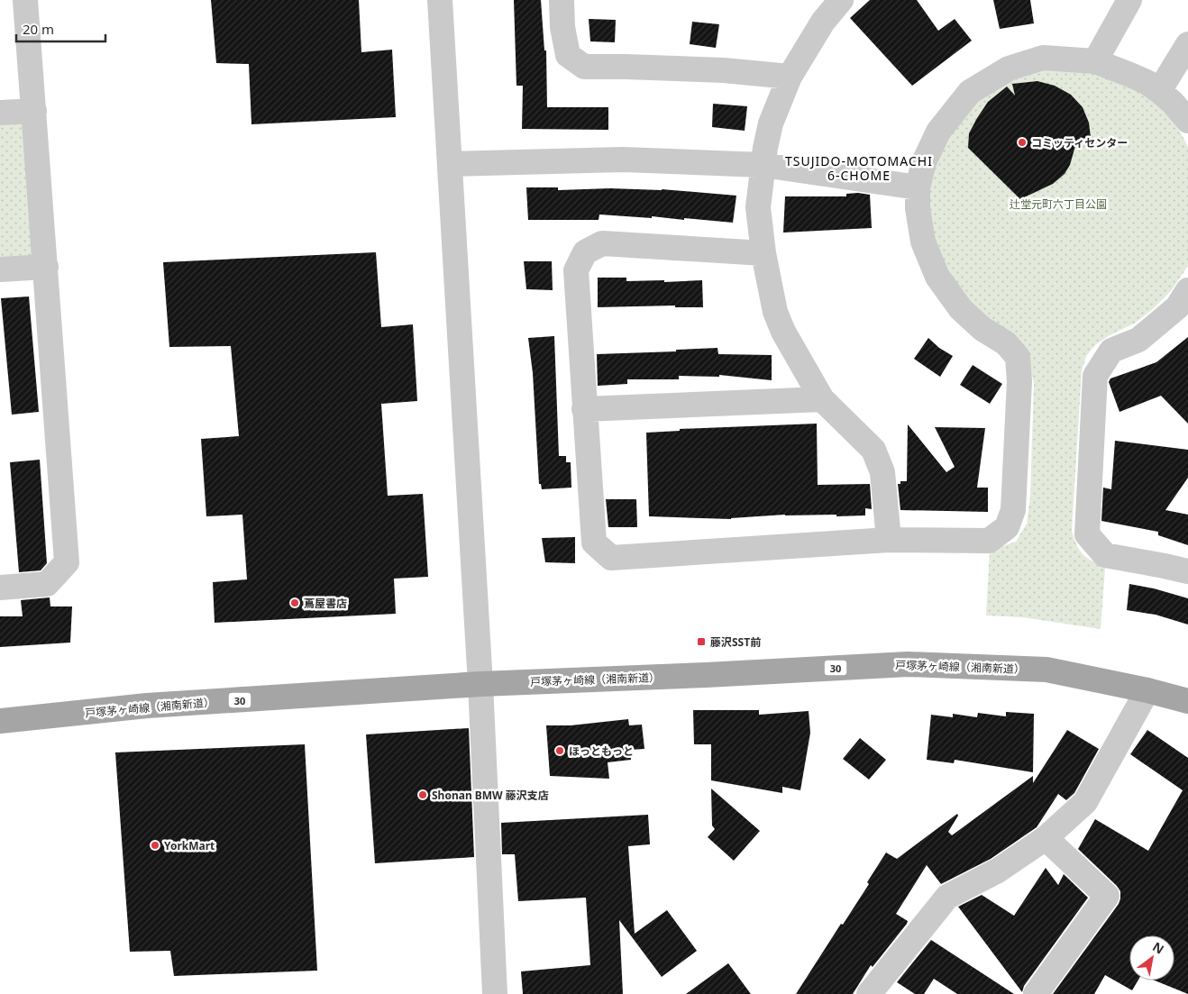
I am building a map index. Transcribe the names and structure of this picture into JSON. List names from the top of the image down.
{
  "streets": {
    "main road": ["戸塚茅ヶ崎線（湘南新道）", "30"]
  },
  "districts": ["TSUJIDO-MOTOMACHI 6-CHOME"],
  "parks": ["辻堂元町六丁目公園"],
  "places": {
    "other": [
      "コミッティセンター",
      "蔦屋書店",
      "ほっともっと",
      "Shonan BMW 藤沢支店",
      "YorkMart"
    ],
    "transit": ["藤沢SST前"]
  },
  "scale_bar": "20 m",
  "north": "top right"
}
